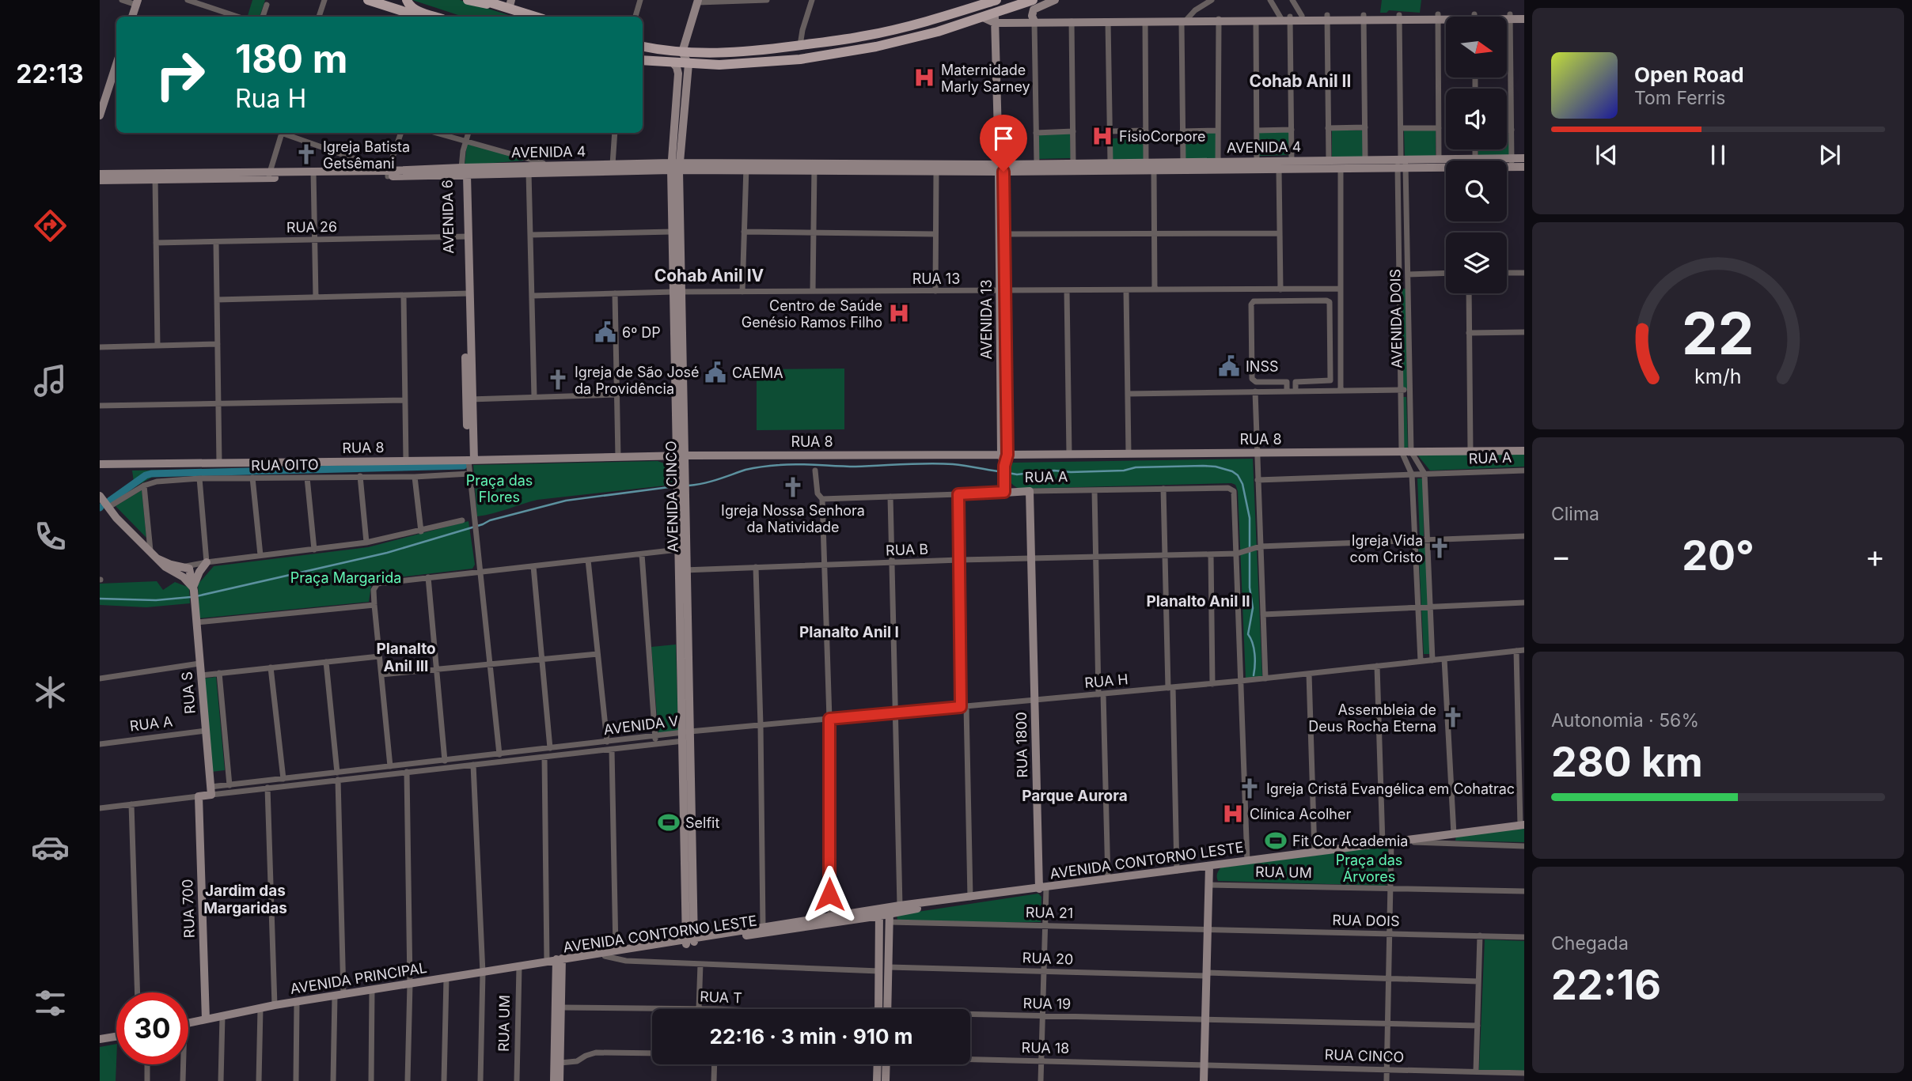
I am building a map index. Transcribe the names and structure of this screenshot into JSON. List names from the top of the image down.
{
  "streets": {
    "main road": [
      "AVENIDA 4",
      "AVENIDA 6",
      "AVENIDA 13",
      "RUA 8",
      "RUA A",
      "AVENIDA CINCO",
      "RUA S",
      "RUA 1800",
      "AVENIDA CONTORNO LESTE",
      "RUA 700",
      "AVENIDA PRINCIPAL"
    ],
    "street": [
      "RUA 26",
      "RUA 13",
      "AVENIDA DOIS",
      "RUA OITO",
      "RUA B",
      "RUA H",
      "AVENIDA V",
      "RUA UM",
      "RUA 21",
      "RUA DOIS",
      "RUA 20",
      "RUA T",
      "RUA 19",
      "RUA 18",
      "RUA CINCO"
    ]
  },
  "crossings": [
    ["AVENIDA 4", "AVENIDA 6"],
    ["AVENIDA 4", "AVENIDA DOIS"],
    ["AVENIDA 4", "AVENIDA 13"],
    ["AVENIDA 4", "AVENIDA CINCO"],
    ["AVENIDA 6", "RUA 26"],
    ["AVENIDA 6", "RUA 8"],
    ["RUA 13", "AVENIDA 13"],
    ["RUA 13", "AVENIDA CINCO"],
    ["AVENIDA DOIS", "RUA 8"],
    ["AVENIDA DOIS", "RUA A"],
    ["AVENIDA 13", "RUA 8"],
    ["AVENIDA 13", "RUA A"],
    ["RUA 8", "AVENIDA CINCO"],
    ["RUA A", "RUA B"],
    ["RUA A", "RUA S"],
    ["AVENIDA CINCO", "RUA B"],
    ["AVENIDA CINCO", "RUA H"],
    ["AVENIDA CINCO", "AVENIDA V"],
    ["AVENIDA CINCO", "AVENIDA CONTORNO LESTE"],
    ["RUA H", "AVENIDA V"],
    ["RUA H", "RUA 1800"],
    ["RUA S", "AVENIDA V"],
    ["RUA 1800", "AVENIDA CONTORNO LESTE"],
    ["AVENIDA CONTORNO LESTE", "RUA 21"],
    ["AVENIDA CONTORNO LESTE", "AVENIDA PRINCIPAL"],
    ["RUA UM", "AVENIDA PRINCIPAL"],
    ["RUA 700", "AVENIDA PRINCIPAL"],
    ["RUA 21", "RUA DOIS"],
    ["RUA 18", "RUA CINCO"]
  ],
  "districts": [
    "Cohab Anil II",
    "Cohab Anil IV",
    "Planalto Anil II",
    "Planalto Anil I",
    "Planalto Anil III",
    "Parque Aurora",
    "Jardim das Margaridas"
  ],
  "parks": ["Praça das Flores", "Praça Margarida", "Praça das Árvores"],
  "places": {
    "hospital": [
      "Maternidade Marly Sarney",
      "FisioCorpore",
      "Centro de Saúde Genésio Ramos Filho",
      "Clínica Acolher"
    ],
    "church": [
      "Igreja Batista Getsêmani",
      "Igreja de São José da Providência",
      "Igreja Nossa Senhora da Natividade",
      "Igreja Vida com Cristo",
      "Assembleia de Deus Rocha Eterna",
      "Igreja Cristã Evangélica em Cohatrac"
    ],
    "public building": ["6º DP", "INSS", "CAEMA"],
    "sports": ["Selfit", "Fit Cor Academia"]
  },
  "north": "right",
  "page": {
    "tabs": "22:13",
    "turn": ["180 m", "Rua H"],
    "song": ["Open Road", "Tom Ferris"],
    "tile": [
      "Clima",
      ["Autonomia · 56%", "280 km"],
      ["Chegada", "22:16"]
    ],
    "heat": ["−", "20°", "+"],
    "limit": "30",
    "trip": "22:16 · 3 min · 910 m",
    "gauge": ["22", "km/h"]
  }
}
